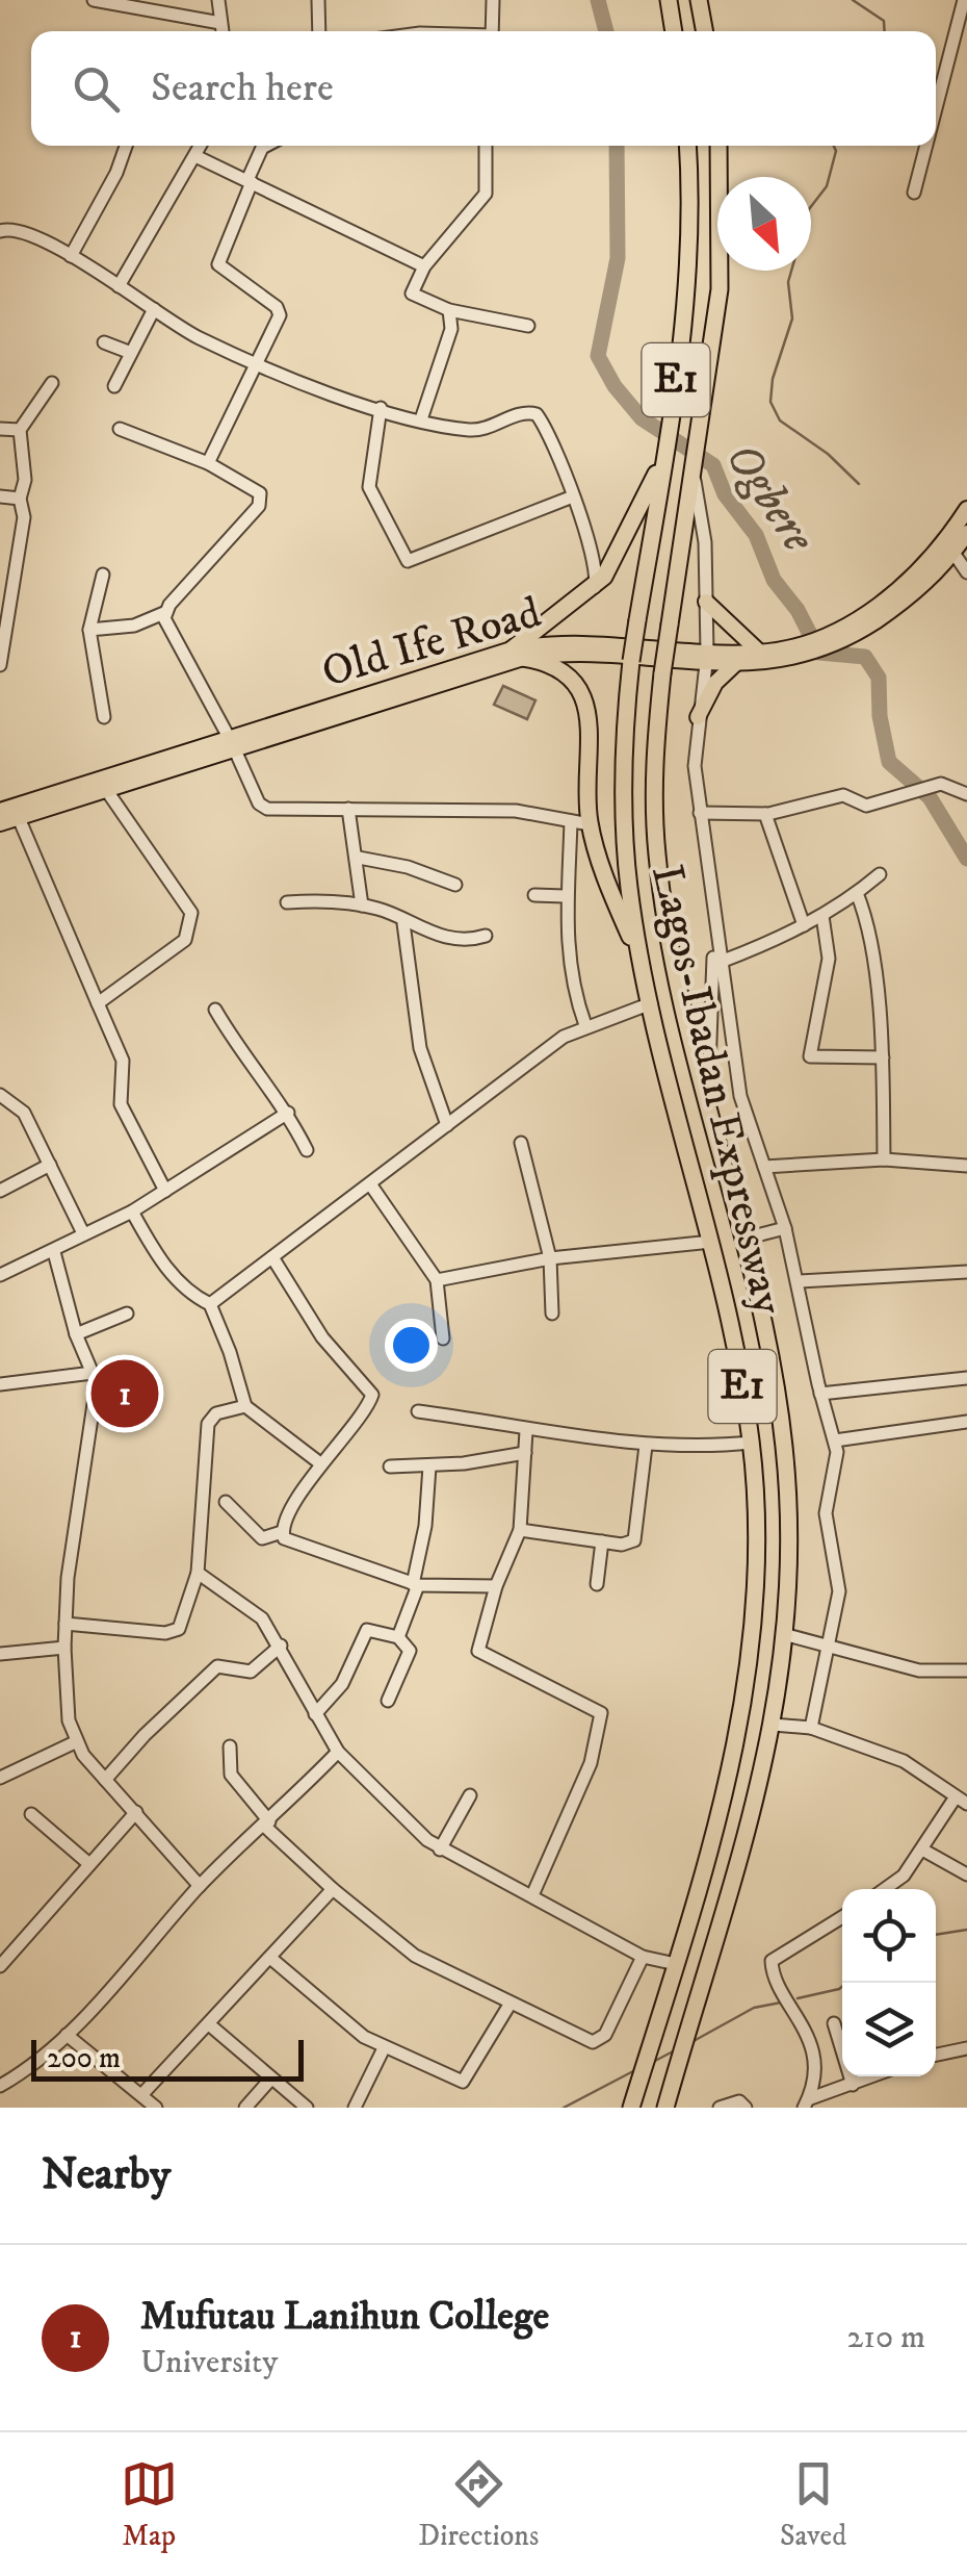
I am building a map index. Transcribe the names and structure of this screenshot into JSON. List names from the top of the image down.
{
  "streets": {
    "highway": ["E1", "Lagos-Ibadan Expressway"],
    "main road": ["Old Ife Road"]
  },
  "water": ["Ogbere"],
  "scale_bar": "200 m",
  "north": "bottom right",
  "page": {
    "search": "Search here",
    "pins": "1",
    "scale": "200 m",
    "heading": "Nearby",
    "list": [
      {
        "mark": "1",
        "name": "Mufutau Lanihun College",
        "note": "University",
        "value": "210 m"
      }
    ],
    "nav": ["Map", "Directions", "Saved"]
  }
}
